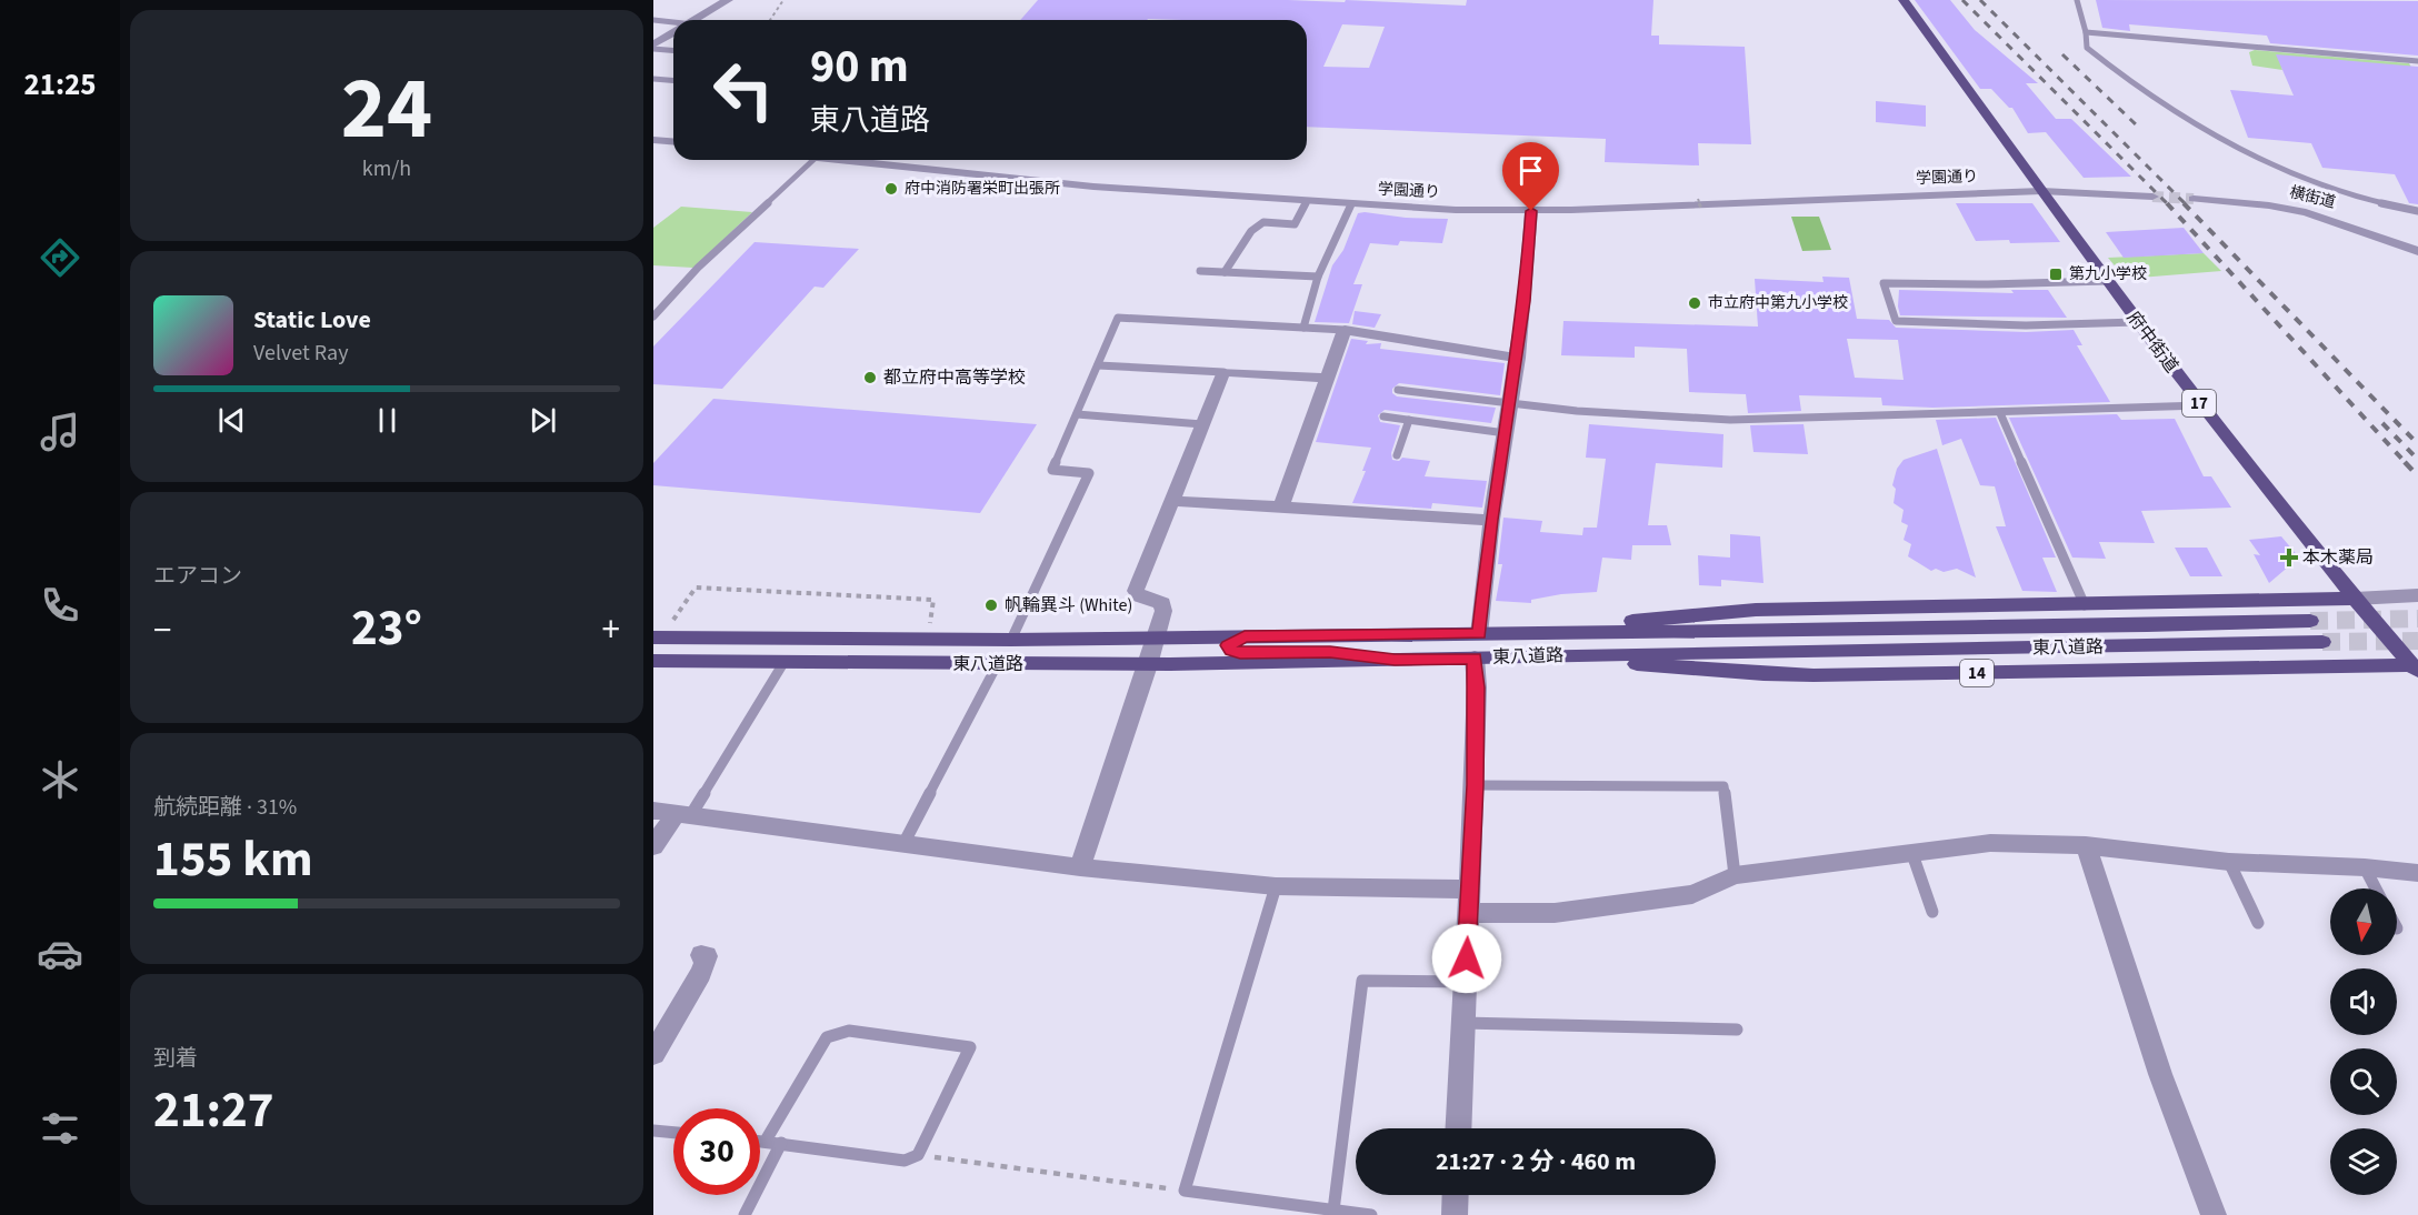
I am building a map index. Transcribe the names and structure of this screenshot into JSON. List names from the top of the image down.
{
  "streets": {
    "main road": [
      "府中街道",
      "17",
      "東八道路",
      "14"
    ],
    "street": ["学園通り", "横街道"]
  },
  "crossings": [
    ["学園通り", "府中街道"],
    ["府中街道", "14"],
    ["東八道路", "14"]
  ],
  "places": {
    "other": [
      "府中消防署栄町出張所",
      "市立府中第九小学校",
      "都立府中高等学校",
      "帆輪異斗 (White)"
    ],
    "transit": ["第九小学校"],
    "health": ["本木薬局"]
  },
  "north": "bottom",
  "page": {
    "tabs": "21:25",
    "tile": [
      ["24", "km/h"],
      "エアコン",
      ["航続距離 · 31%", "155 km"],
      ["到着", "21:27"]
    ],
    "turn": ["90 m", "東八道路"],
    "song": ["Static Love", "Velvet Ray"],
    "heat": ["−", "23°", "+"],
    "limit": "30",
    "trip": "21:27 · 2 分 · 460 m"
  }
}
